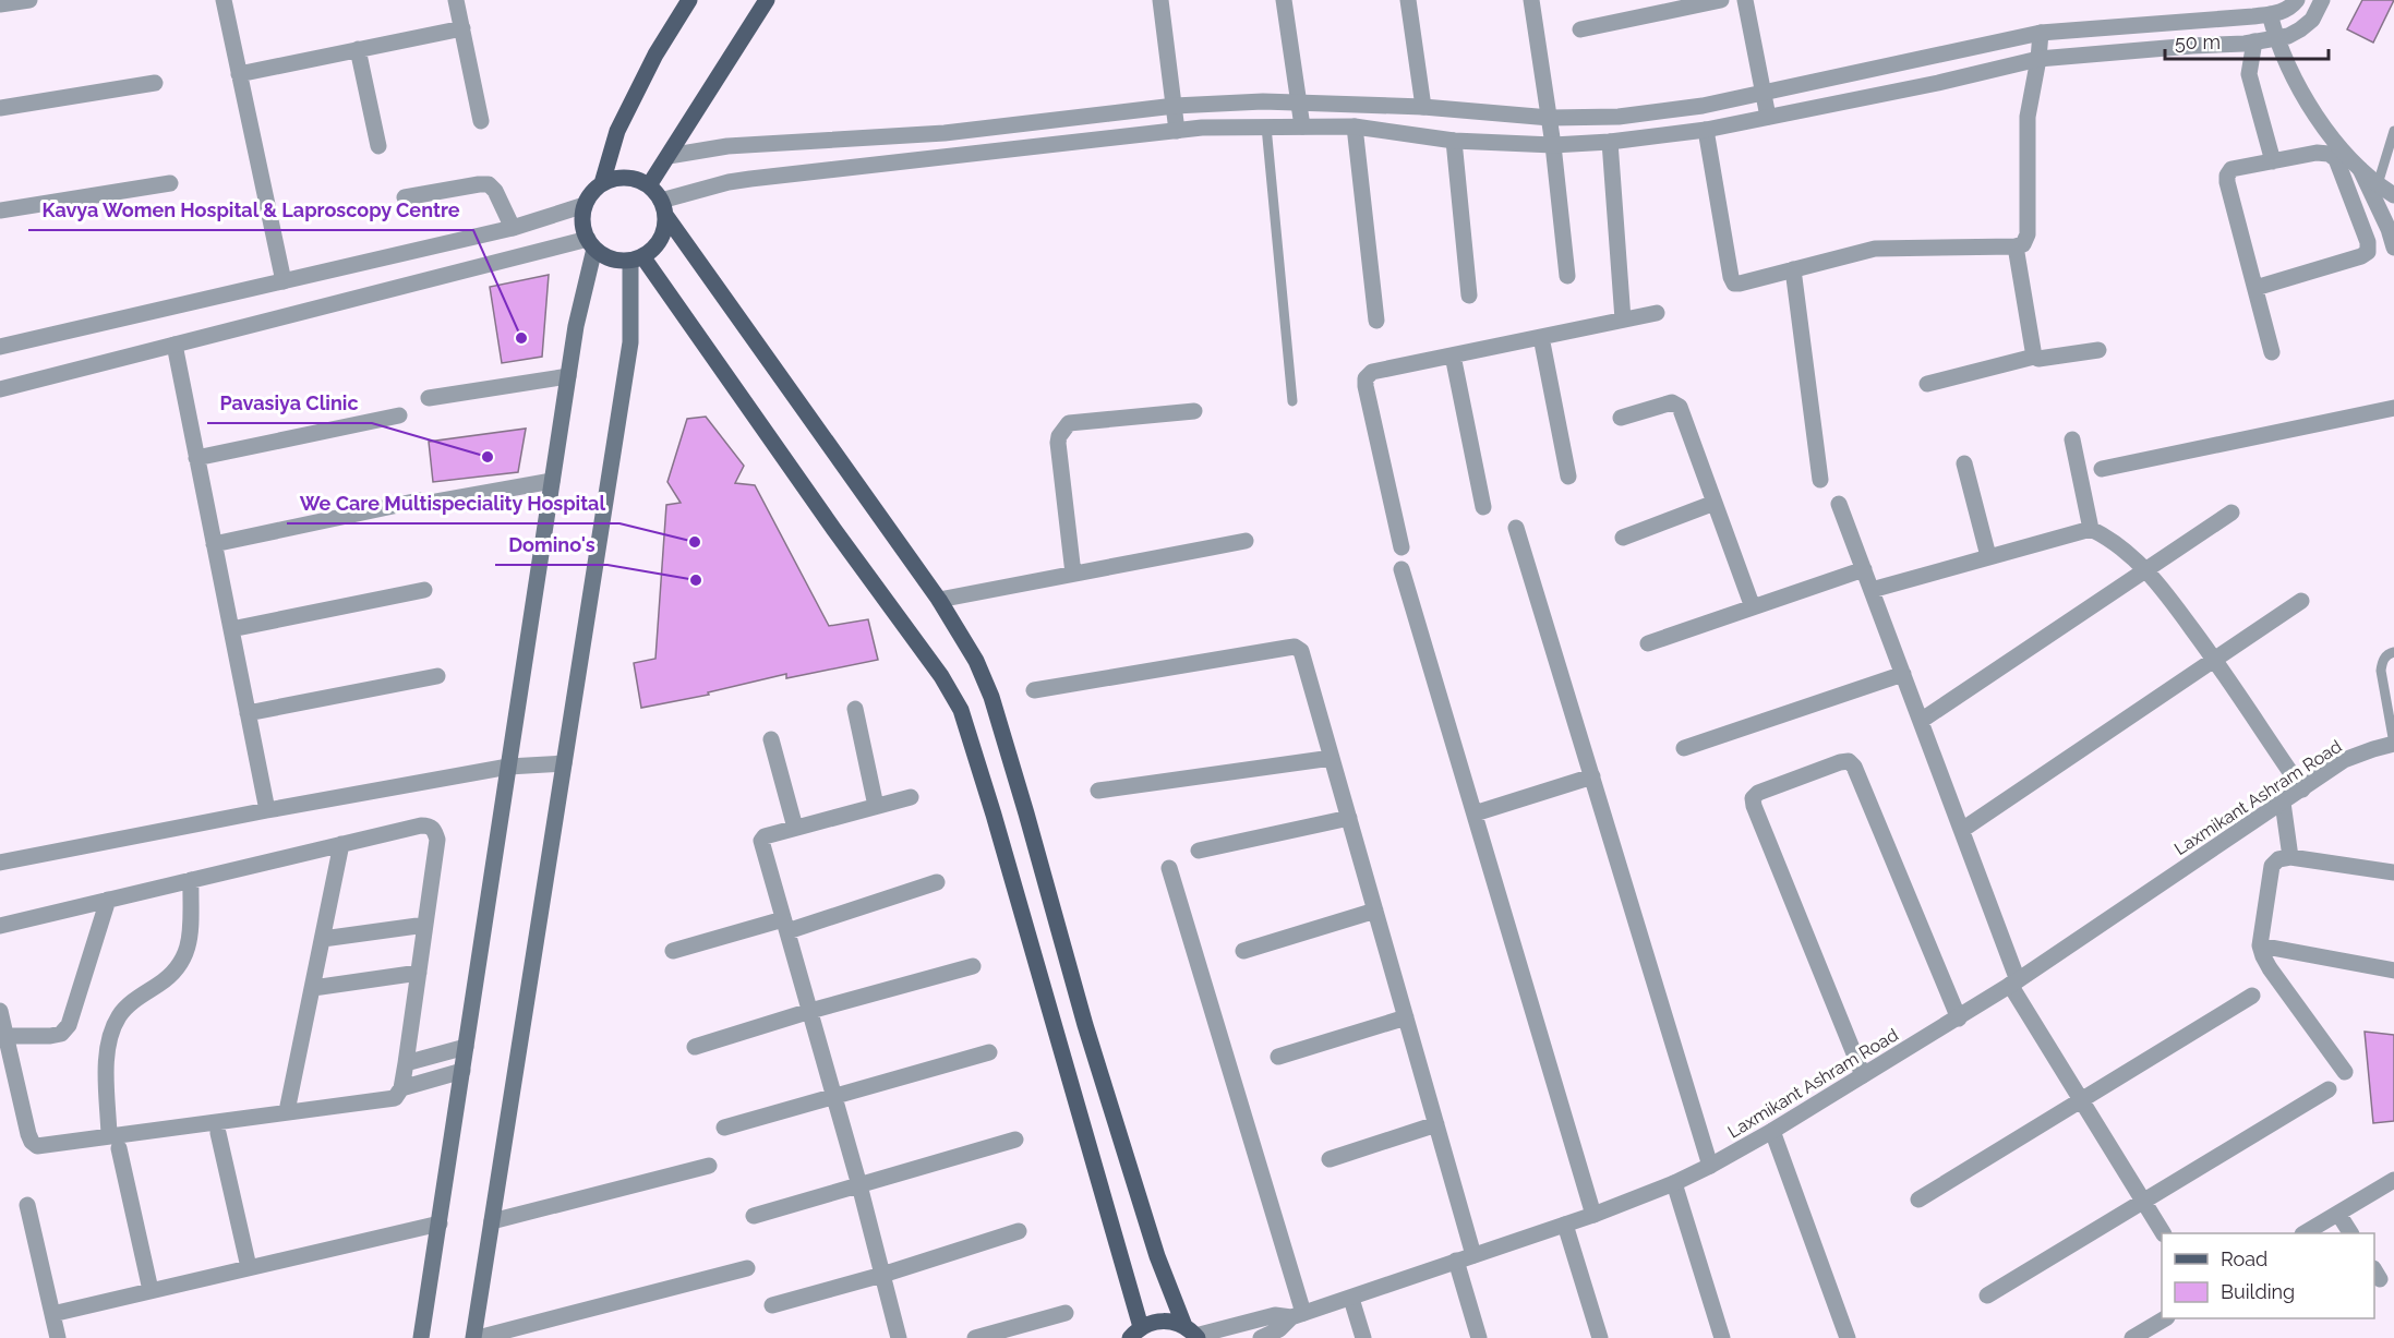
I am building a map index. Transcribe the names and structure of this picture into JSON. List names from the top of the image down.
{
  "streets": {
    "street": ["Laxmikant Ashram Road"]
  },
  "places": [
    "Kavya Women Hospital & Laproscopy Centre",
    "Pavasiya Clinic",
    "We Care Multispeciality Hospital",
    "Domino's"
  ],
  "legend": ["Road", "Building"],
  "scale_bar": "50 m"
}
